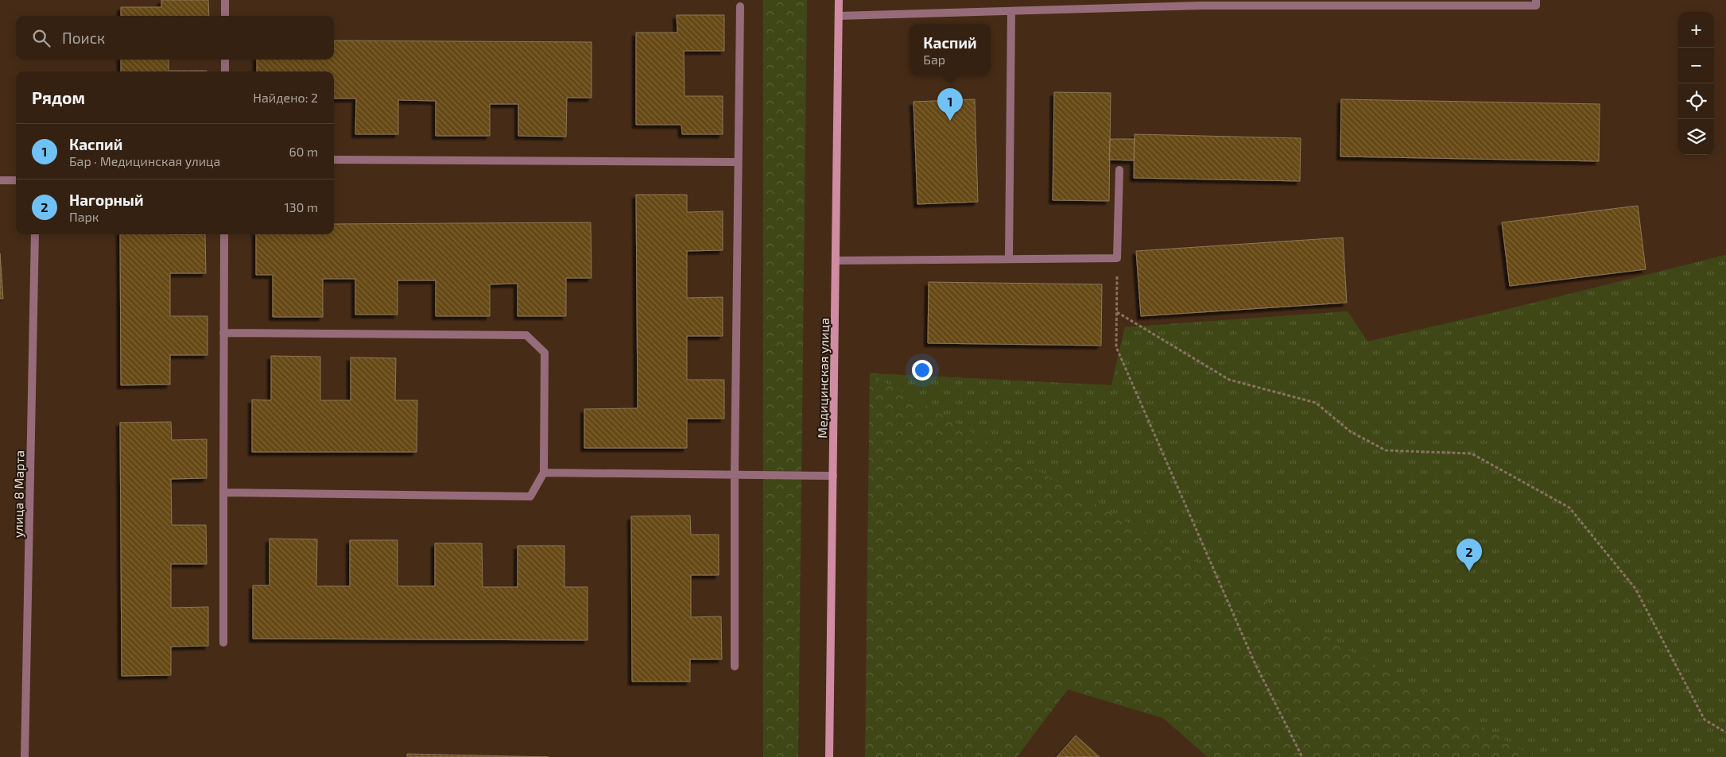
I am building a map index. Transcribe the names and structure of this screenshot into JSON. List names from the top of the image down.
{
  "streets": {
    "main road": ["Медицинская улица"],
    "street": ["улица 8 Марта"]
  },
  "page": {
    "map_buttons": ["+", "−"],
    "search": "Поиск",
    "popup": ["Каспий", "Бар"],
    "heading": ["Рядом", "Найдено: 2"],
    "pins": ["1", "2"],
    "list": [
      {
        "mark": "1",
        "name": "Каспий",
        "note": "Бар · Медицинская улица",
        "value": "60 m"
      },
      {
        "mark": "2",
        "name": "Нагорный",
        "note": "Парк",
        "value": "130 m"
      }
    ]
  }
}
